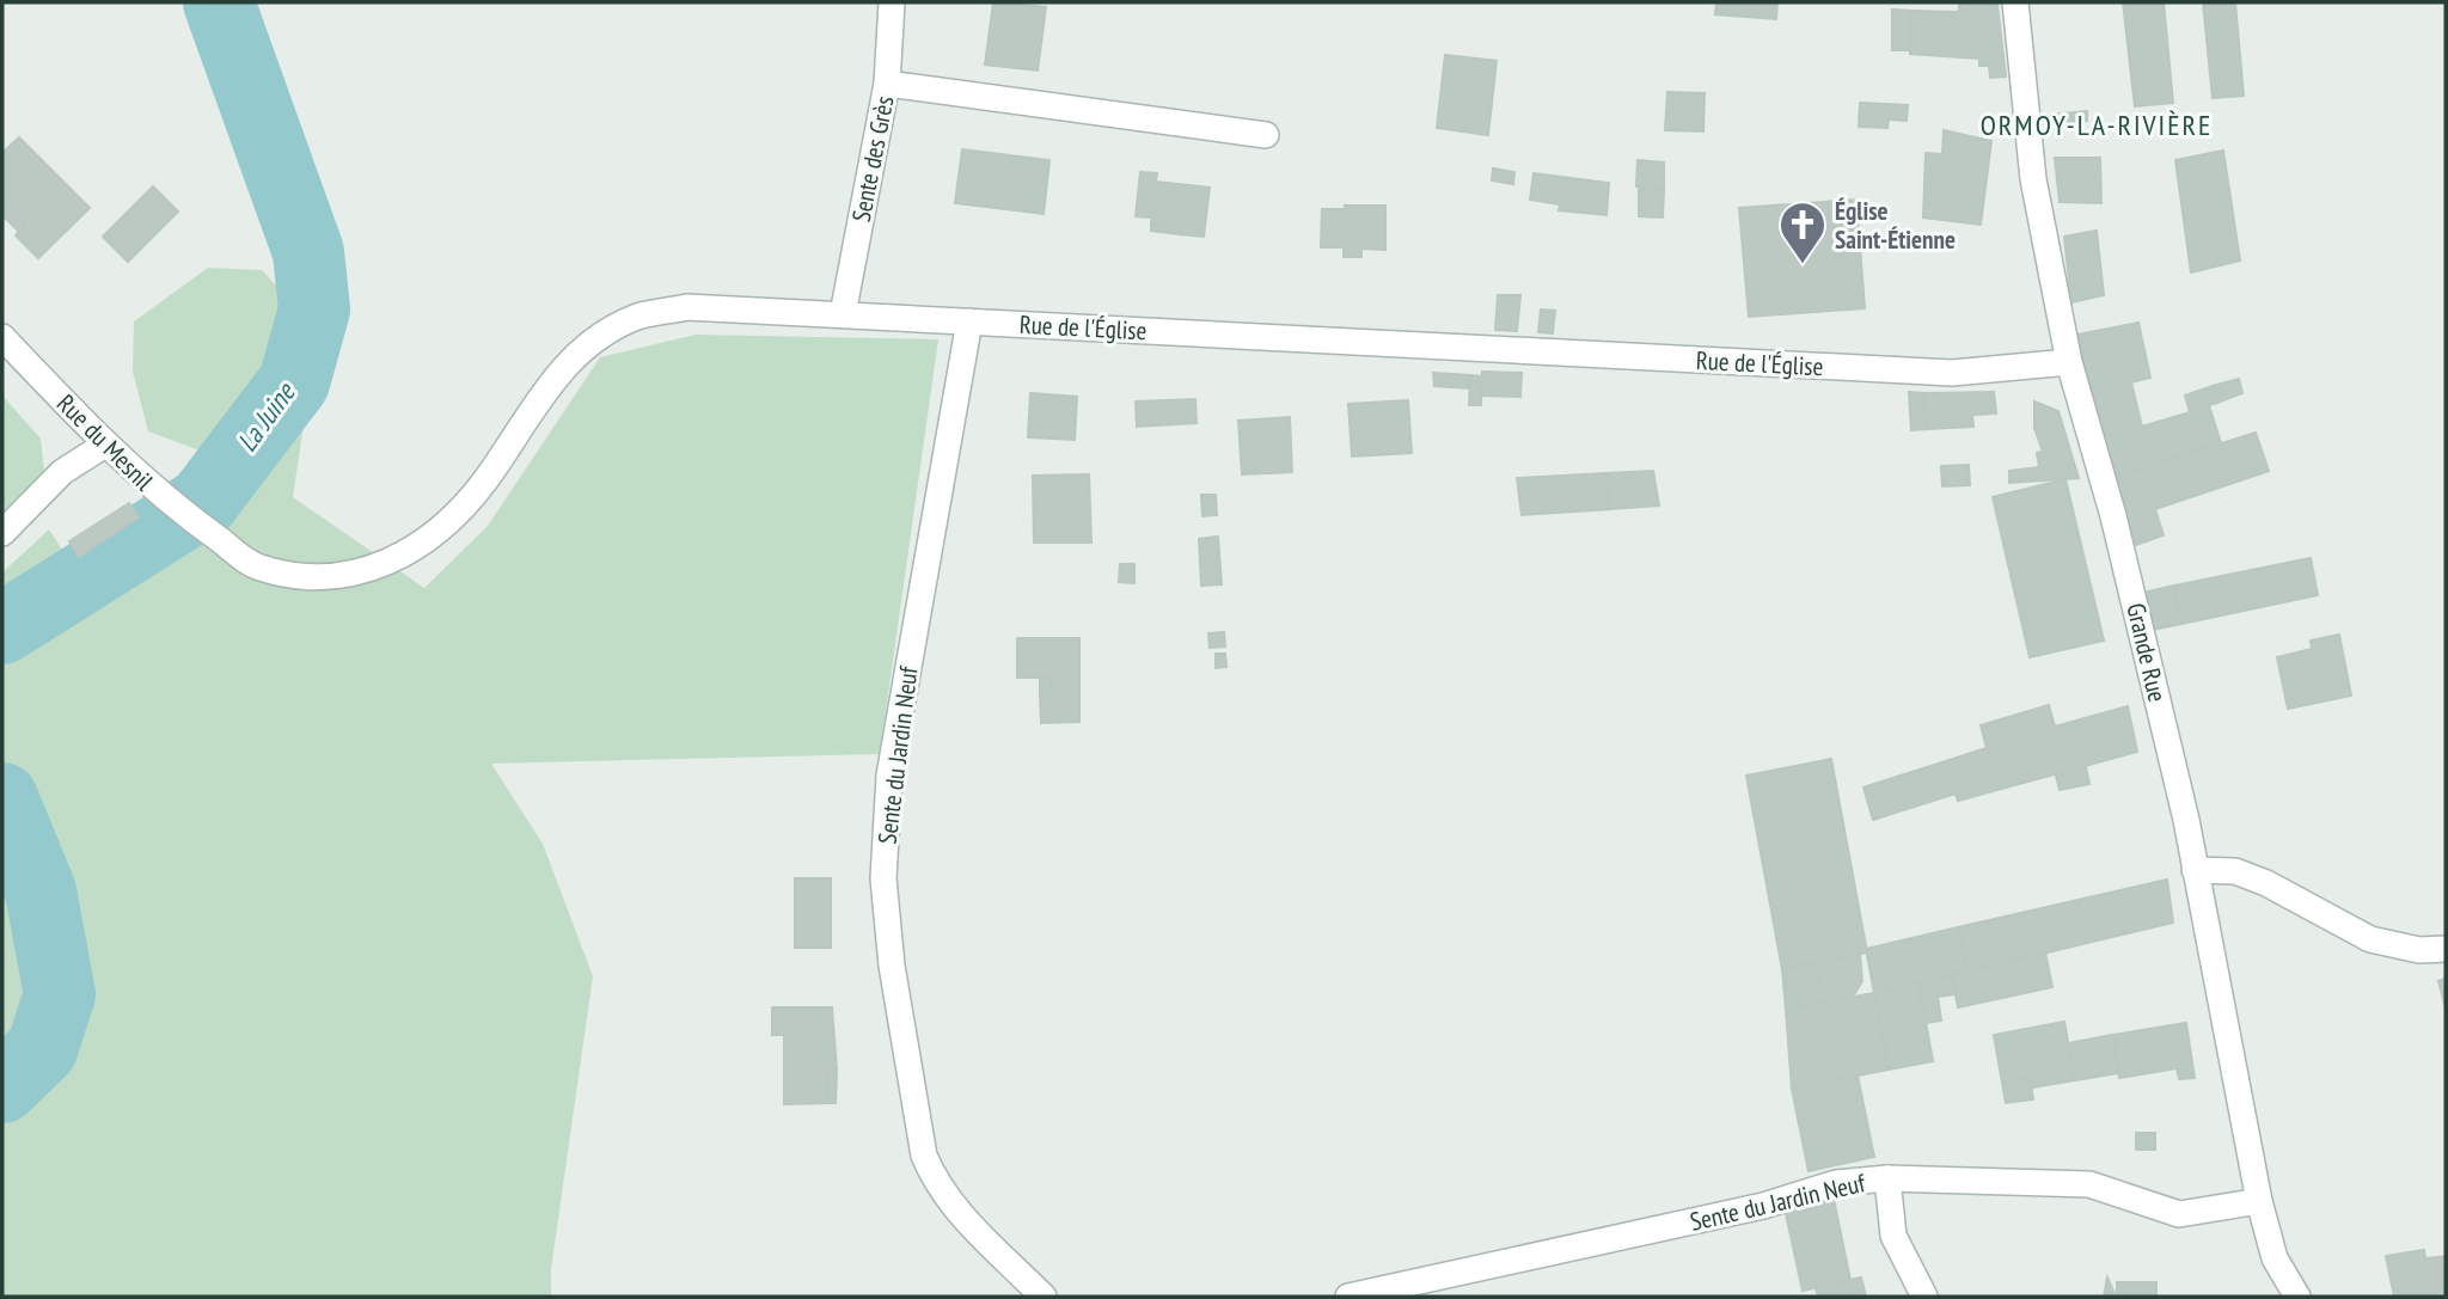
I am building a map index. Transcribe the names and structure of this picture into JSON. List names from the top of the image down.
{
  "streets": {
    "street": [
      "Sente des Grès",
      "Rue de l'Église",
      "Rue du Mesnil",
      "Grande Rue",
      "Sente du Jardin Neuf"
    ]
  },
  "crossings": [
    ["Sente des Grès", "Rue de l'Église"],
    ["Rue de l'Église", "Rue du Mesnil"],
    ["Rue de l'Église", "Grande Rue"],
    ["Rue de l'Église", "Sente du Jardin Neuf"],
    ["Grande Rue", "Sente du Jardin Neuf"]
  ],
  "districts": ["ORMOY-LA-RIVIÈRE"],
  "water": ["La Juine"],
  "places": {
    "church": ["Église Saint-Étienne"]
  }
}
